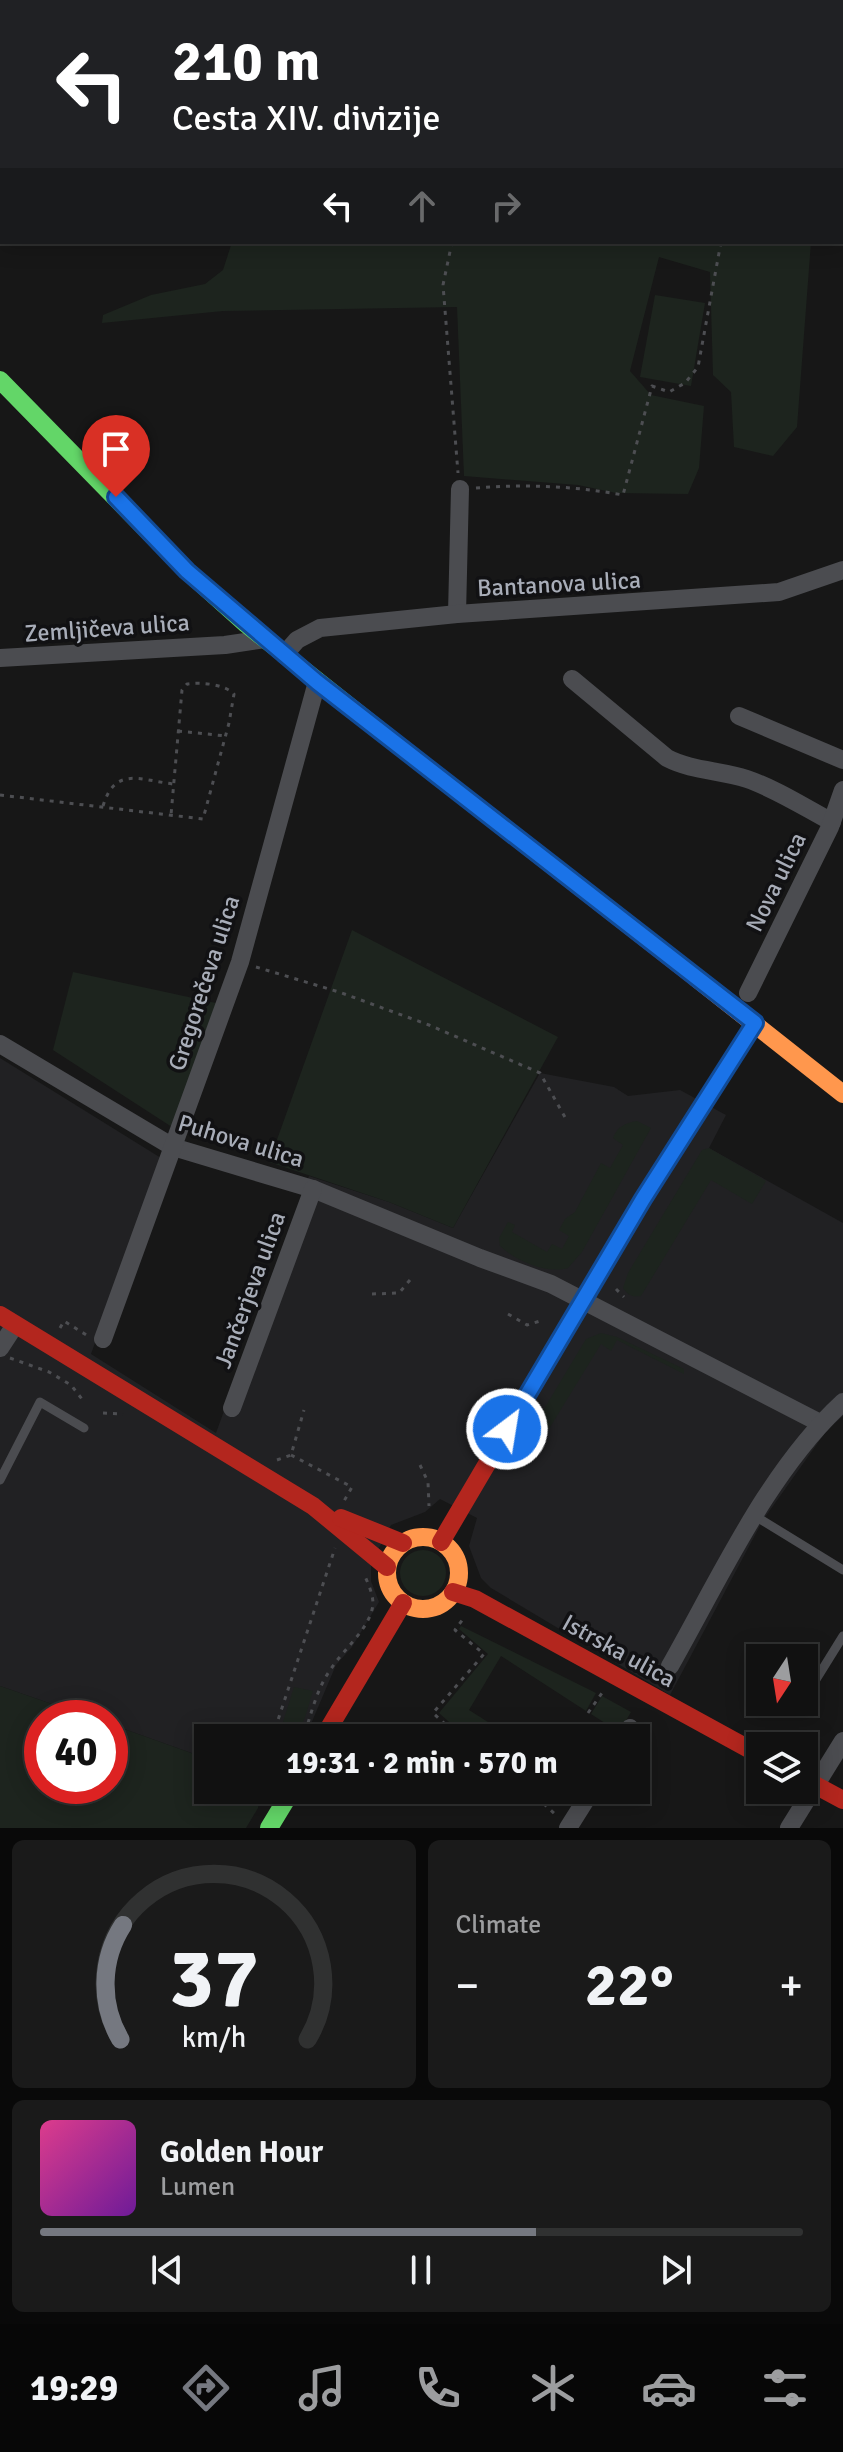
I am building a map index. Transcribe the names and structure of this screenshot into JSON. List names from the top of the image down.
{
  "streets": {
    "street": [
      "Bantanova ulica",
      "Zemljičeva ulica",
      "Nova ulica",
      "Gregorečeva ulica",
      "Puhova ulica",
      "Jančerjeva ulica",
      "Istrska ulica"
    ]
  },
  "crossings": [
    ["Gregorečeva ulica", "Puhova ulica"],
    ["Puhova ulica", "Jančerjeva ulica"]
  ],
  "north": "bottom",
  "page": {
    "turn": ["210 m", "Cesta XIV. divizije"],
    "limit": "40",
    "trip": "19:31 · 2 min · 570 m",
    "tile": "Climate",
    "heat": ["−", "22°", "+"],
    "song": ["Golden Hour", "Lumen"],
    "tabs": "19:29",
    "gauge": ["37", "km/h"]
  }
}
